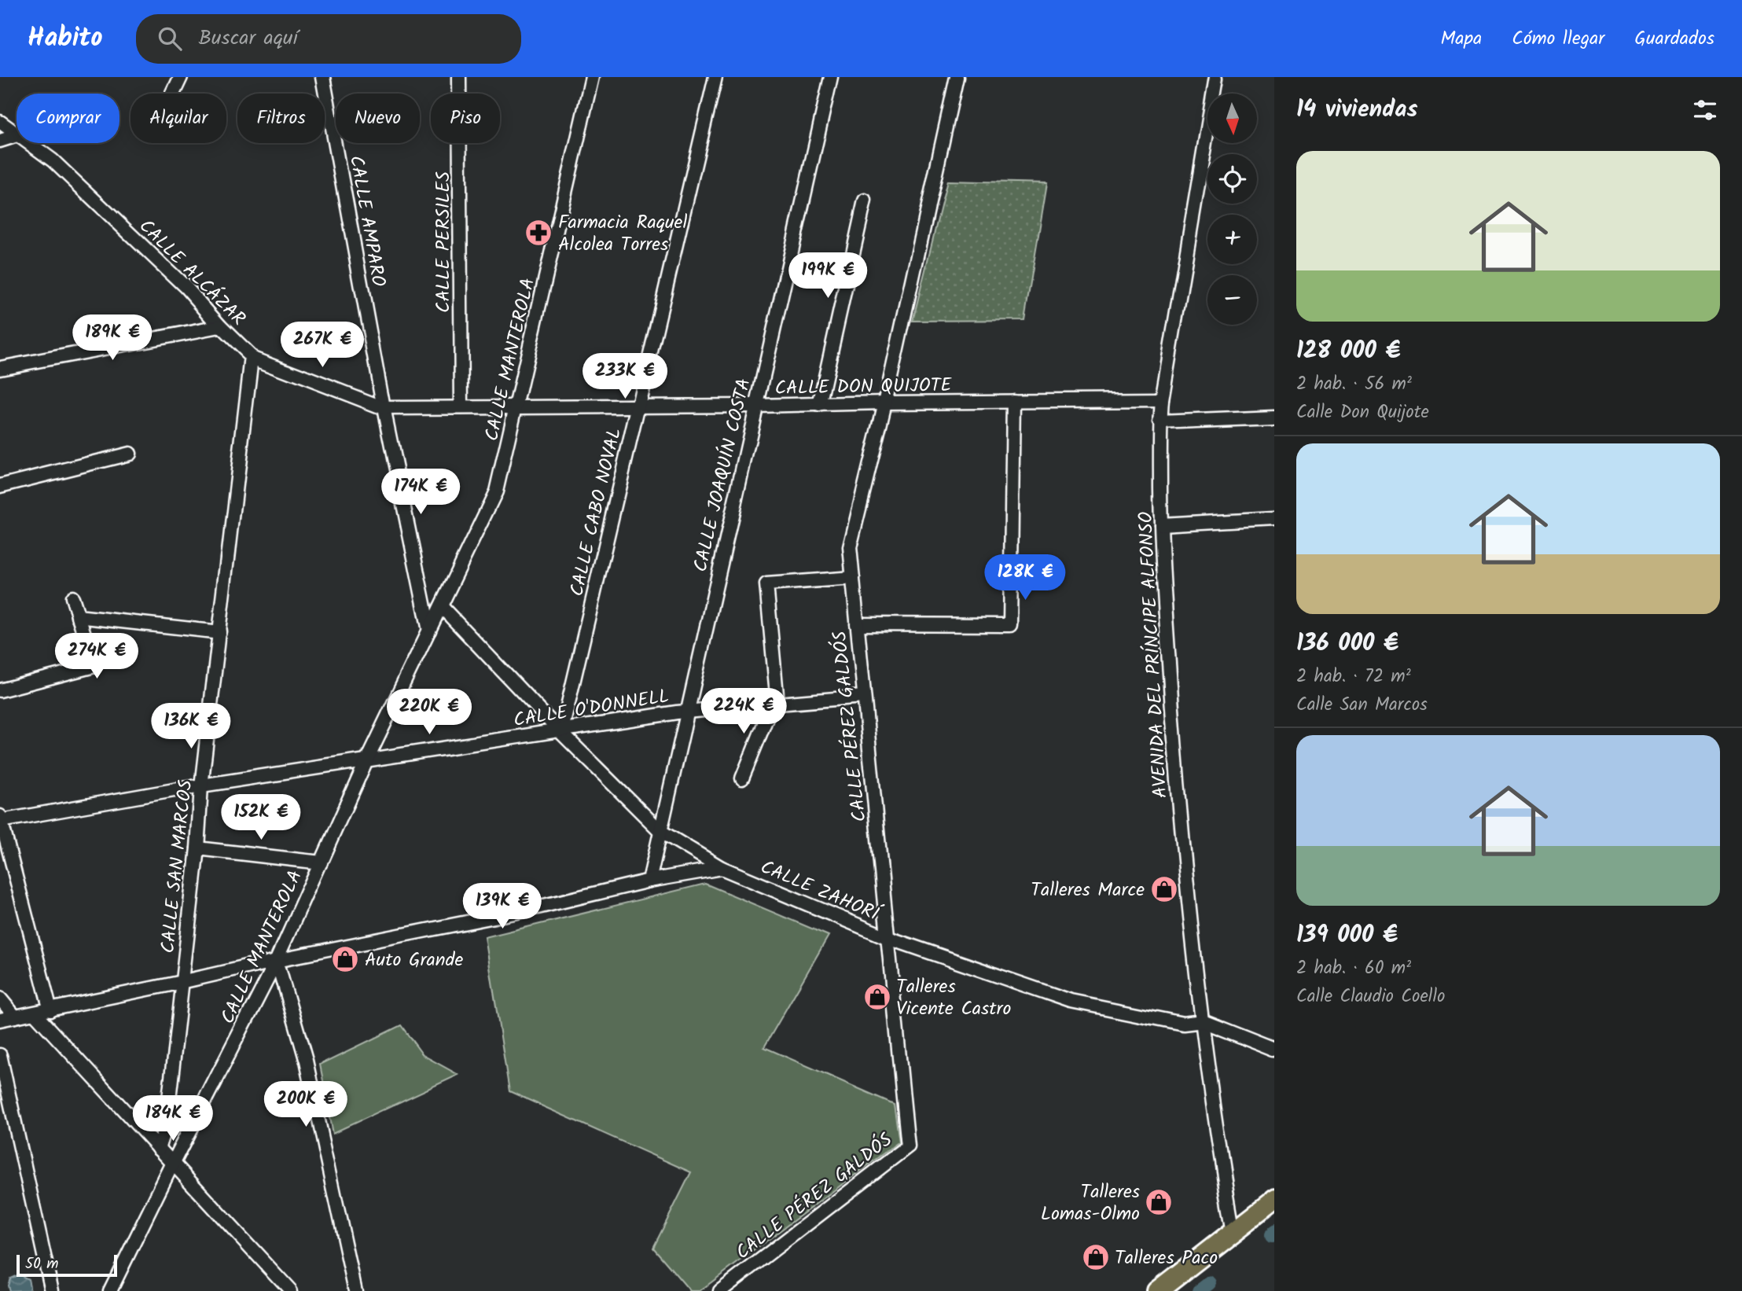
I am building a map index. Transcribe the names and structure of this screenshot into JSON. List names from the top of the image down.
{
  "streets": {
    "street": [
      "CALLE AMPARO",
      "CALLE PERSILES",
      "CALLE ALCÁZAR",
      "CALLE MANTEROLA",
      "CALLE DON QUIJOTE",
      "CALLE JOAQUÍN COSTA",
      "CALLE CABO NOVAL",
      "AVENIDA DEL PRÍNCIPE ALFONSO",
      "CALLE O'DONNELL",
      "CALLE PÉREZ GALDÓS",
      "CALLE SAN MARCOS",
      "CALLE ZAHORÍ"
    ]
  },
  "crossings": [
    ["CALLE AMPARO", "CALLE ALCÁZAR"],
    ["CALLE AMPARO", "CALLE MANTEROLA"],
    ["CALLE AMPARO", "CALLE DON QUIJOTE"],
    ["CALLE PERSILES", "CALLE DON QUIJOTE"],
    ["CALLE ALCÁZAR", "CALLE DON QUIJOTE"],
    ["CALLE ALCÁZAR", "CALLE SAN MARCOS"],
    ["CALLE MANTEROLA", "CALLE DON QUIJOTE"],
    ["CALLE MANTEROLA", "CALLE O'DONNELL"],
    ["CALLE MANTEROLA", "CALLE ZAHORÍ"],
    ["CALLE DON QUIJOTE", "CALLE JOAQUÍN COSTA"],
    ["CALLE DON QUIJOTE", "CALLE CABO NOVAL"],
    ["CALLE DON QUIJOTE", "AVENIDA DEL PRÍNCIPE ALFONSO"],
    ["CALLE DON QUIJOTE", "CALLE PÉREZ GALDÓS"],
    ["CALLE JOAQUÍN COSTA", "CALLE O'DONNELL"],
    ["CALLE JOAQUÍN COSTA", "CALLE ZAHORÍ"],
    ["CALLE CABO NOVAL", "CALLE O'DONNELL"],
    ["CALLE CABO NOVAL", "CALLE ZAHORÍ"],
    ["AVENIDA DEL PRÍNCIPE ALFONSO", "CALLE ZAHORÍ"],
    ["CALLE O'DONNELL", "CALLE PÉREZ GALDÓS"],
    ["CALLE O'DONNELL", "CALLE SAN MARCOS"],
    ["CALLE O'DONNELL", "CALLE ZAHORÍ"],
    ["CALLE PÉREZ GALDÓS", "CALLE ZAHORÍ"]
  ],
  "places": {
    "pharmacy": ["Farmacia Raquel Alcolea Torres"],
    "shop": [
      "Talleres Marce",
      "Auto Grande",
      "Talleres Vicente Castro",
      "Talleres Lomas-Olmo",
      "Talleres Paco"
    ]
  },
  "scale_bar": "50 m",
  "north": "bottom",
  "page": {
    "header": "Habito",
    "search": "Buscar aquí",
    "nav": ["Mapa", "Cómo llegar", "Guardados"],
    "heading": "14 viviendas",
    "map_buttons": ["+", "−"],
    "chip": [
      "Comprar",
      "Alquilar",
      "Filtros",
      "Nuevo",
      "Piso"
    ],
    "list": [
      {
        "name": "128 000 €",
        "note": "2 hab. · 56 m² · Calle Don Quijote"
      },
      {
        "name": "136 000 €",
        "note": "2 hab. · 72 m² · Calle San Marcos"
      },
      {
        "name": "139 000 €",
        "note": "2 hab. · 60 m² · Calle Claudio Coello"
      }
    ],
    "price": [
      "199K €",
      "189K €",
      "267K €",
      "233K €",
      "174K €",
      "128K €",
      "274K €",
      "224K €",
      "220K €",
      "136K €",
      "152K €",
      "139K €",
      "200K €",
      "184K €"
    ],
    "scale": "50 m"
  }
}
